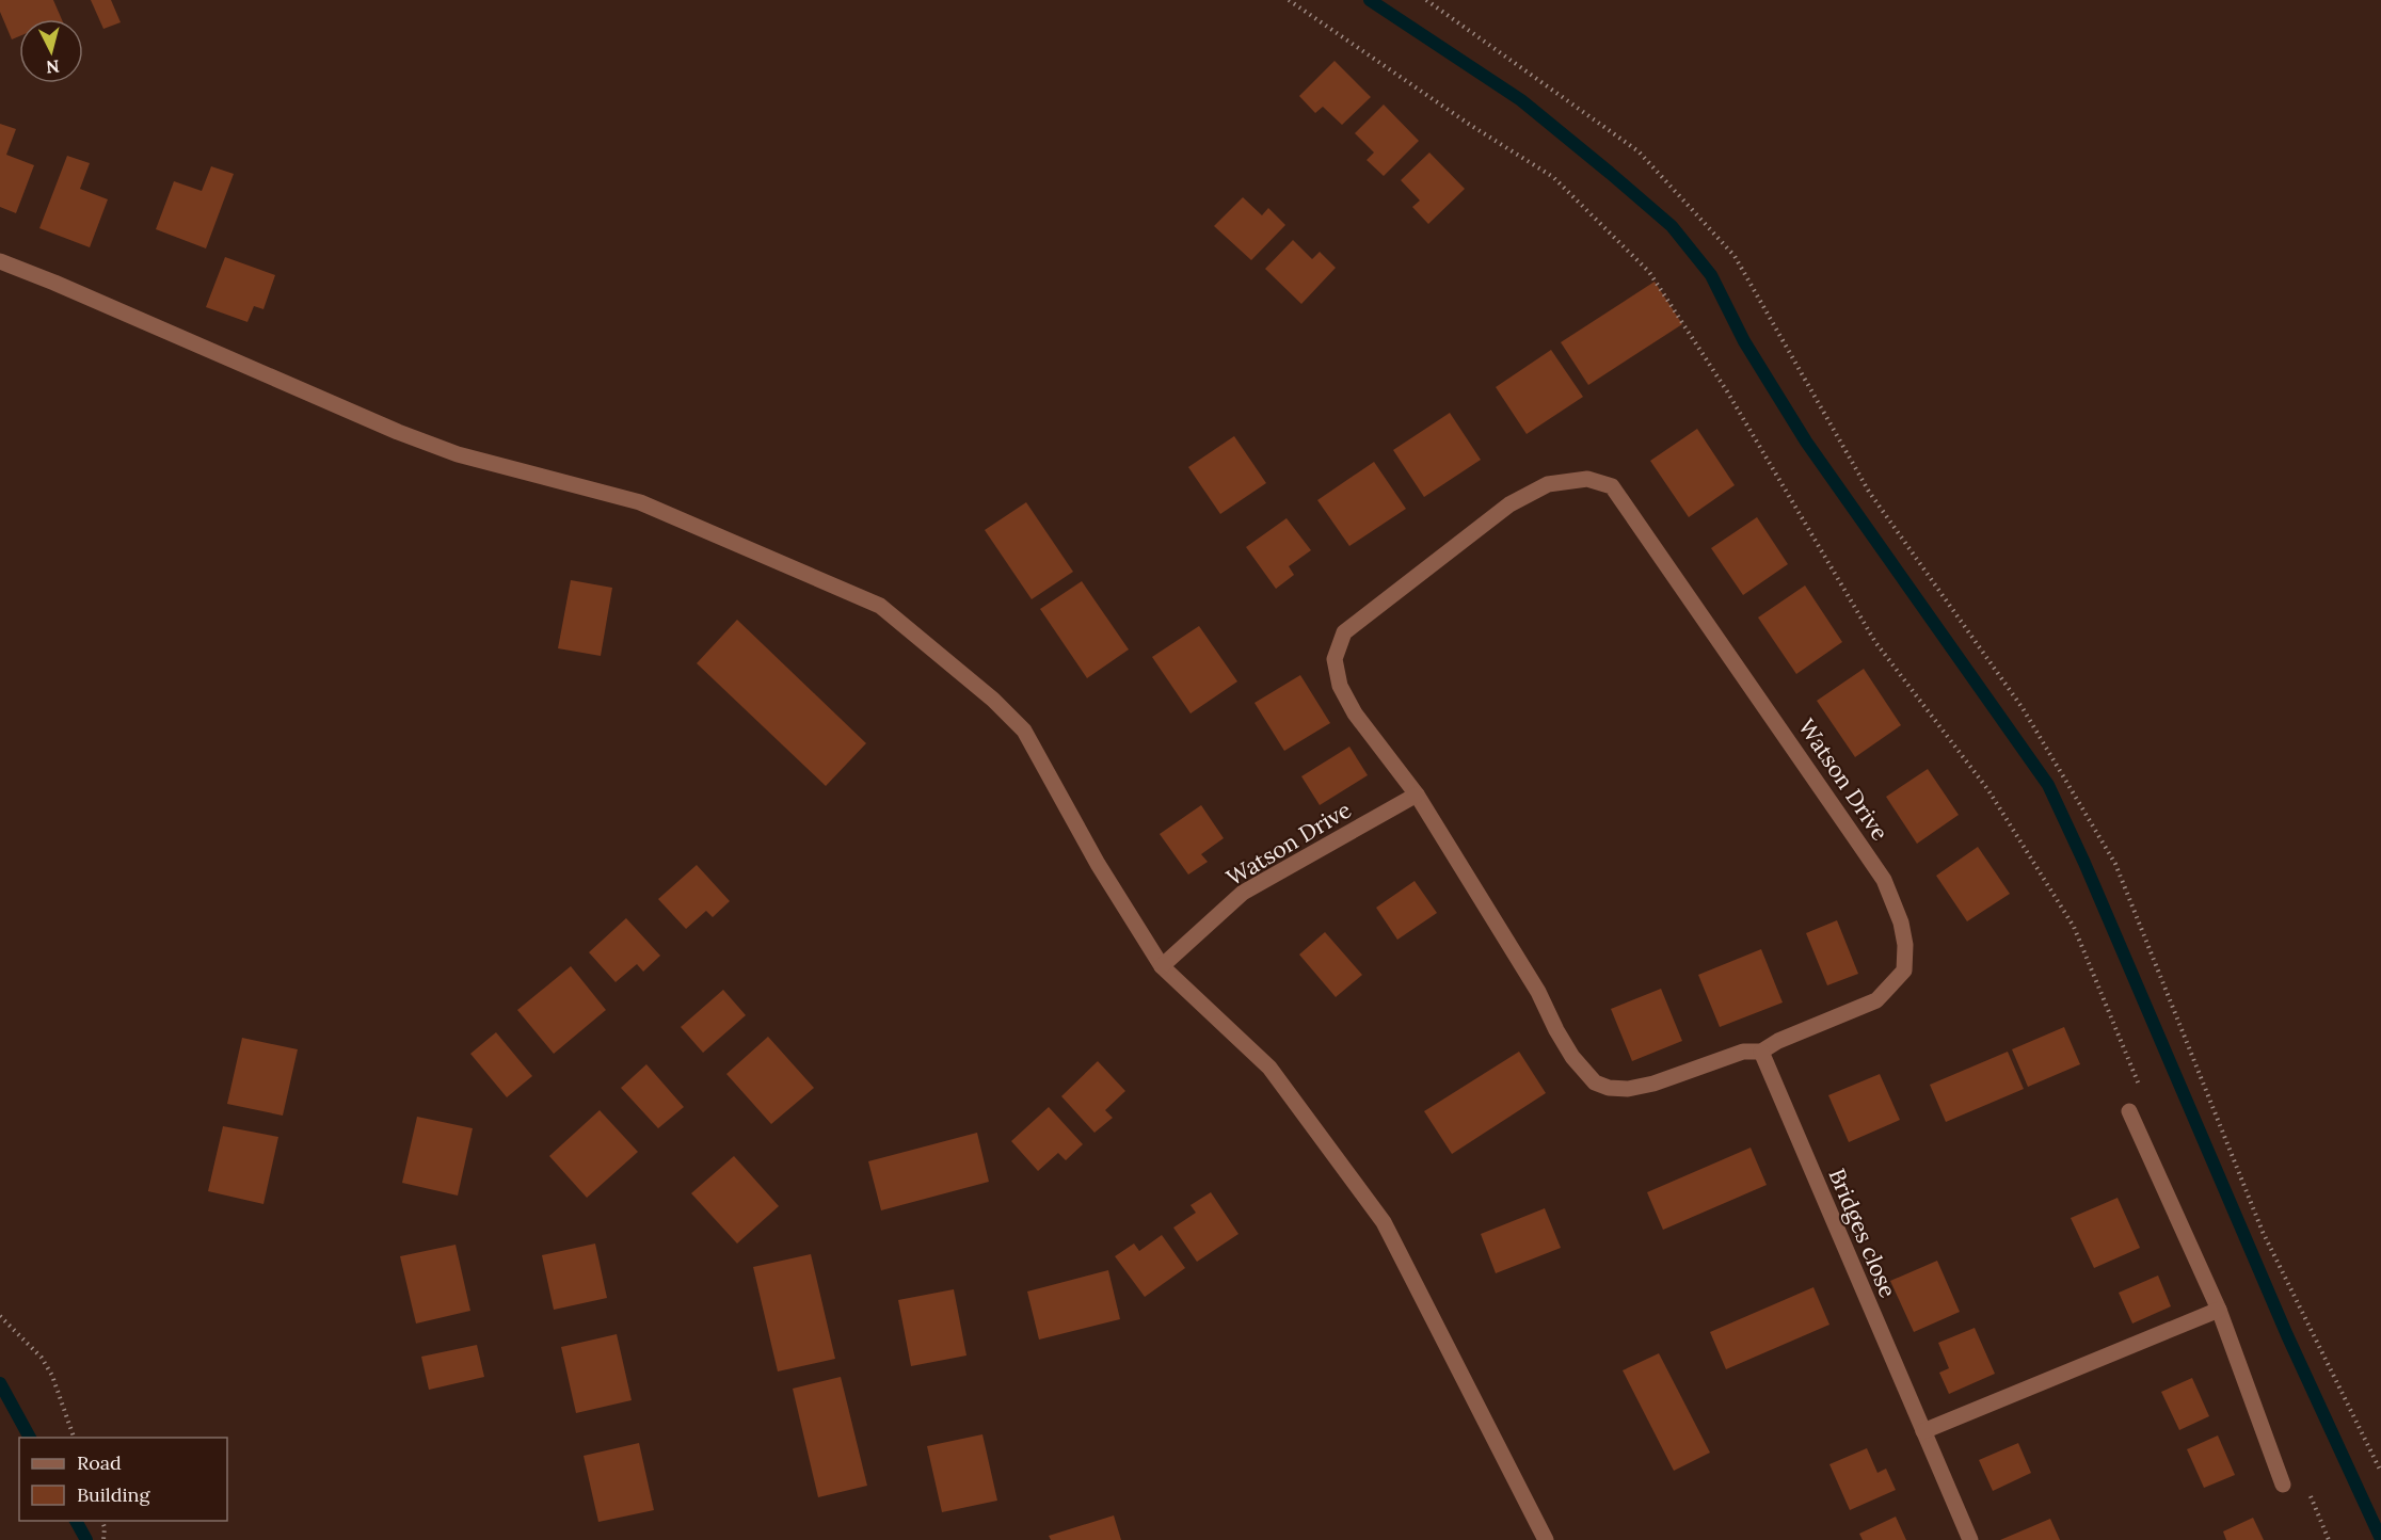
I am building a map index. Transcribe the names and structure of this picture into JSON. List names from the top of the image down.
{
  "streets": {
    "street": ["Watson Drive", "Bridges close"]
  },
  "crossings": [
    ["Watson Drive", "Bridges close"]
  ],
  "legend": ["Road", "Building"],
  "north": "bottom"
}
